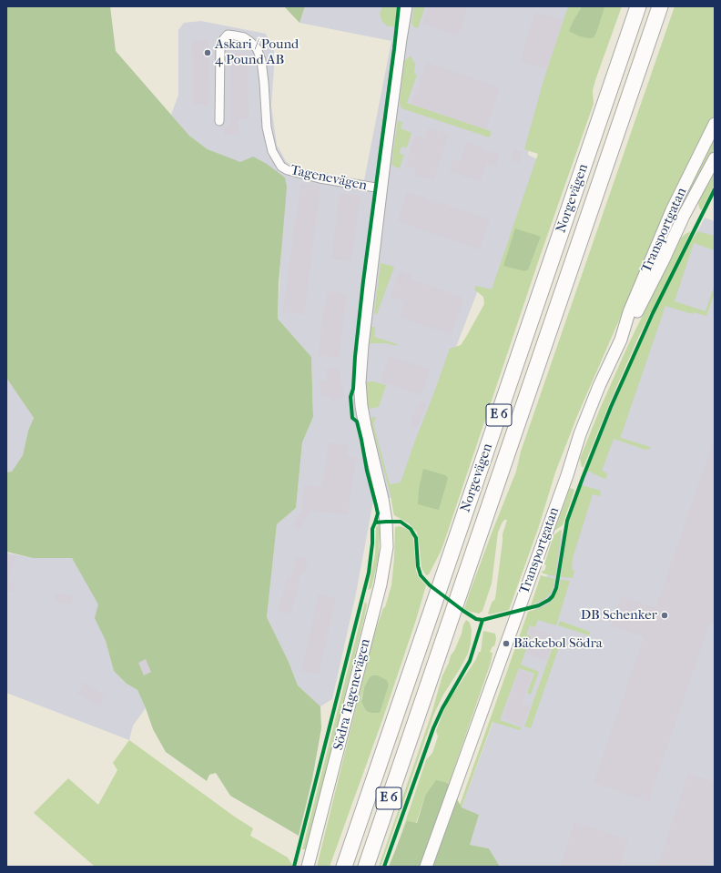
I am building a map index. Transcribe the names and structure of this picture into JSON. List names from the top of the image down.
{
  "streets": {
    "highway": ["Norgevägen", "E 6"],
    "street": ["Tagenevägen", "Transportgatan", "Södra Tagenevägen"]
  },
  "crossings": [
    ["Tagenevägen", "Södra Tagenevägen"]
  ],
  "places": ["Askari / Pound 4 Pound AB", "DB Schenker", "Bäckebol Södra"]
}
